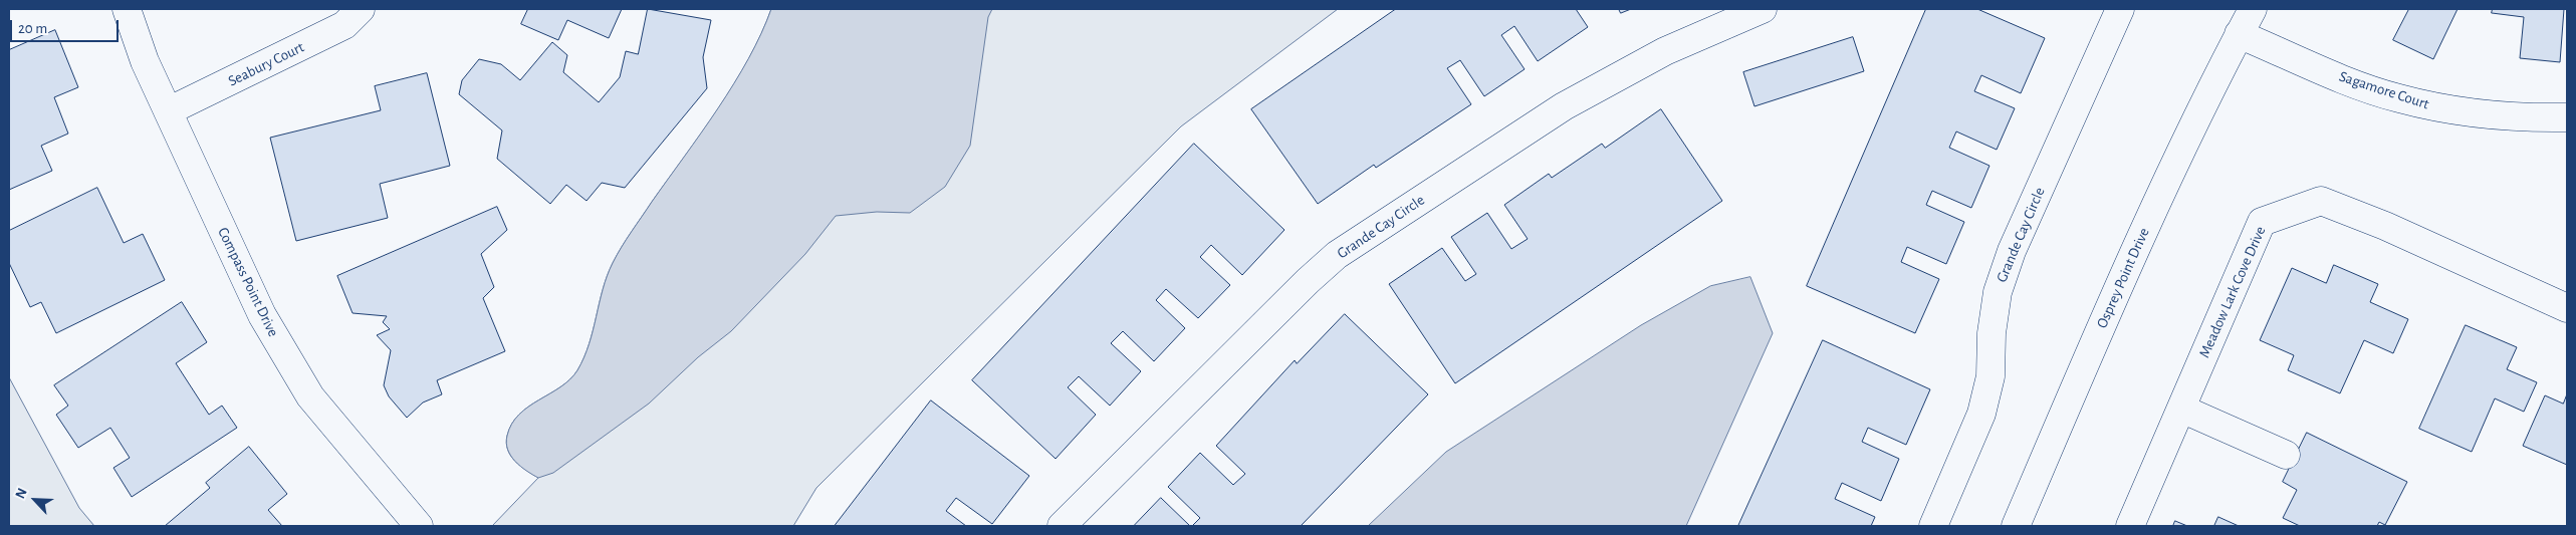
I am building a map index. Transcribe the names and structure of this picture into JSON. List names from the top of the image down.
{
  "streets": {
    "street": [
      "Seabury Court",
      "Sagamore Court",
      "Grande Cay Circle",
      "Osprey Point Drive",
      "Compass Point Drive",
      "Meadow Lark Cove Drive"
    ]
  },
  "crossings": [
    ["Seabury Court", "Compass Point Drive"],
    ["Sagamore Court", "Osprey Point Drive"]
  ],
  "scale_bar": "20 m",
  "north": "top left"
}
